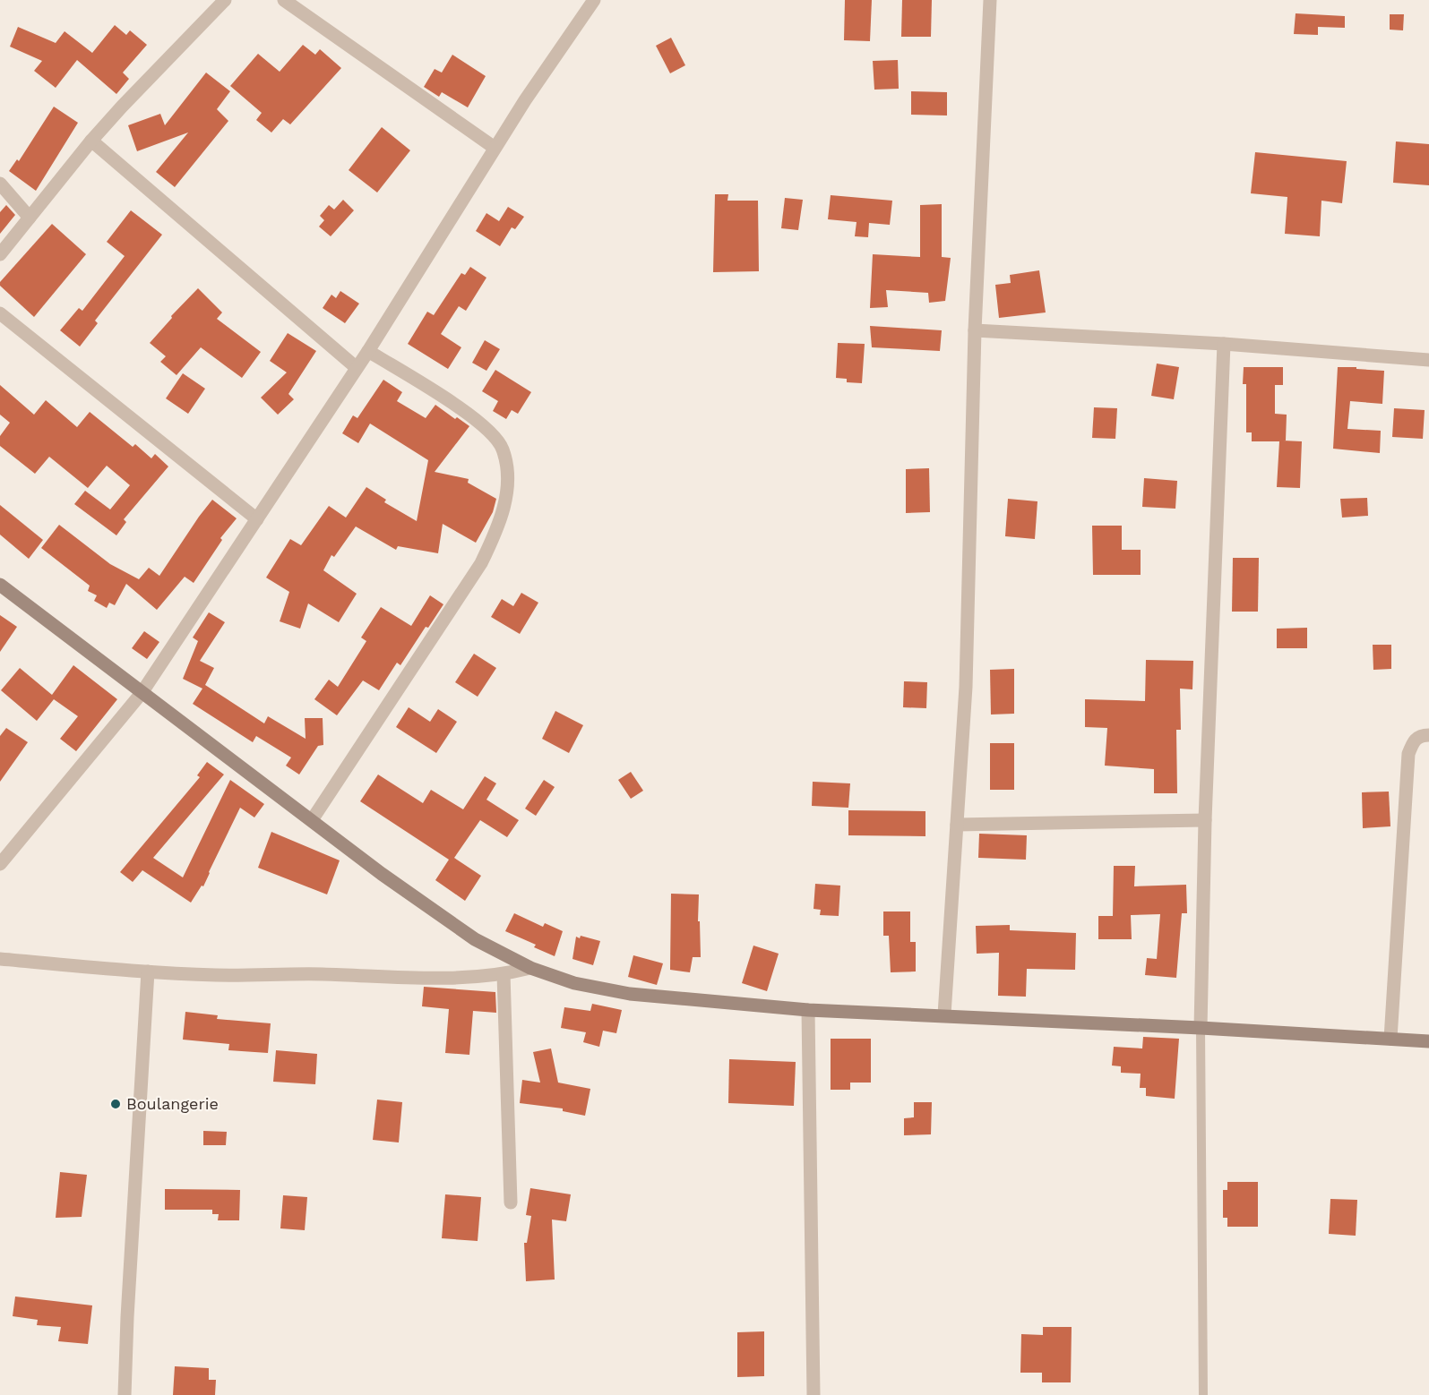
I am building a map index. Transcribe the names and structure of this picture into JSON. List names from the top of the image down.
{
  "places": ["Boulangerie"]
}
